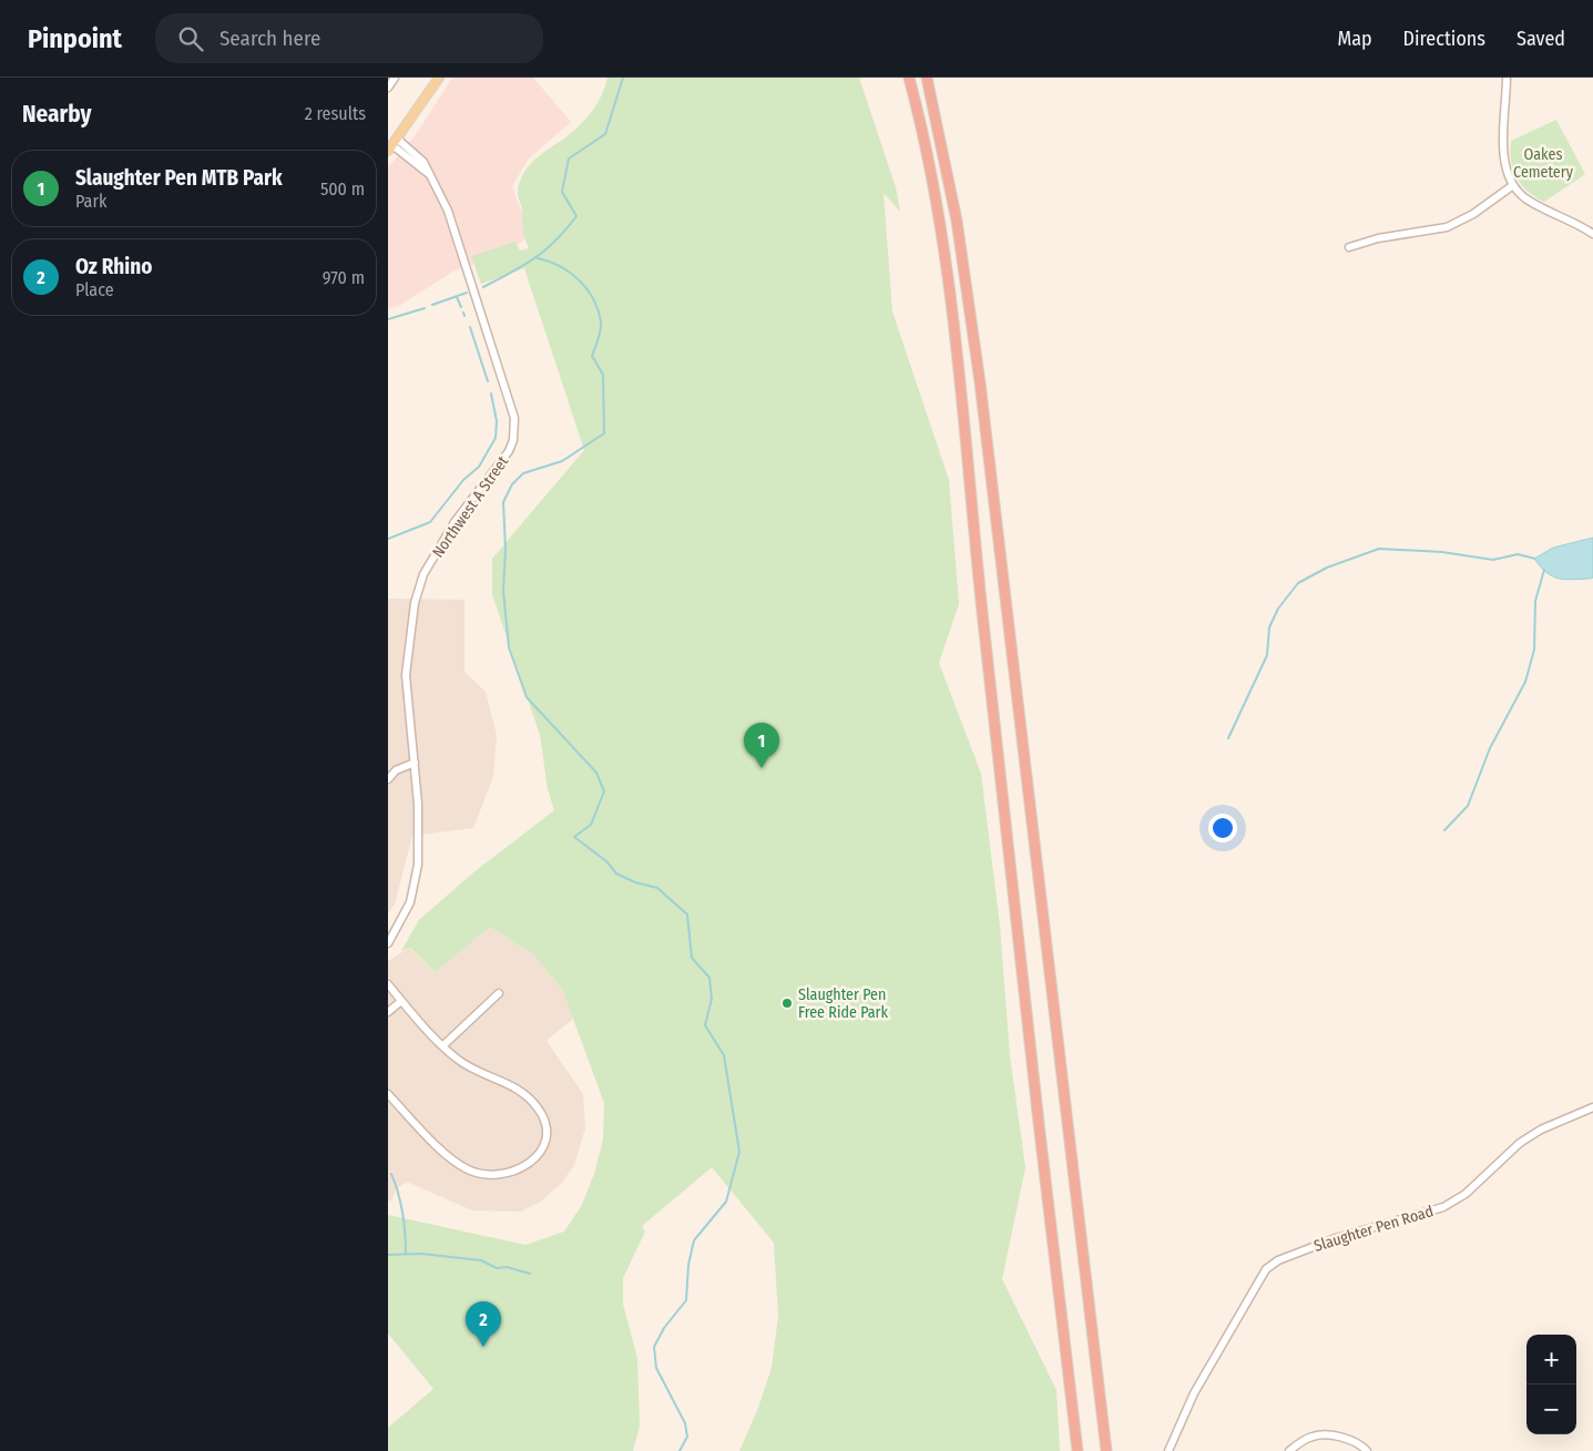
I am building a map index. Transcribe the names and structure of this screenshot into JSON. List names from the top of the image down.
{
  "streets": {
    "street": ["Northwest A Street", "Slaughter Pen Road"]
  },
  "parks": ["Oakes Cemetery"],
  "places": ["Slaughter Pen Free Ride Park"],
  "page": {
    "header": "Pinpoint",
    "search": "Search here",
    "nav": ["Map", "Directions", "Saved"],
    "heading": ["Nearby", "2 results"],
    "list": [
      {
        "mark": "1",
        "name": "Slaughter Pen MTB Park",
        "note": "Park",
        "value": "500 m"
      },
      {
        "mark": "2",
        "name": "Oz Rhino",
        "note": "Place",
        "value": "970 m"
      }
    ],
    "pins": ["1", "2"],
    "map_buttons": ["+", "−"]
  }
}
